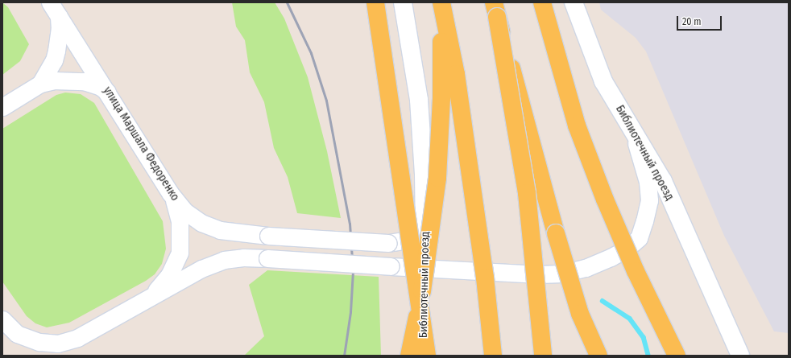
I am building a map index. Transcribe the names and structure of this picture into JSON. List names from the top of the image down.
{
  "streets": {
    "main road": ["Библиотечный проезд"],
    "street": ["улица Маршала Федоренко"]
  },
  "crossings": [
    ["улица Маршала Федоренко", "Библиотечный проезд"]
  ],
  "scale_bar": "20 m"
}
